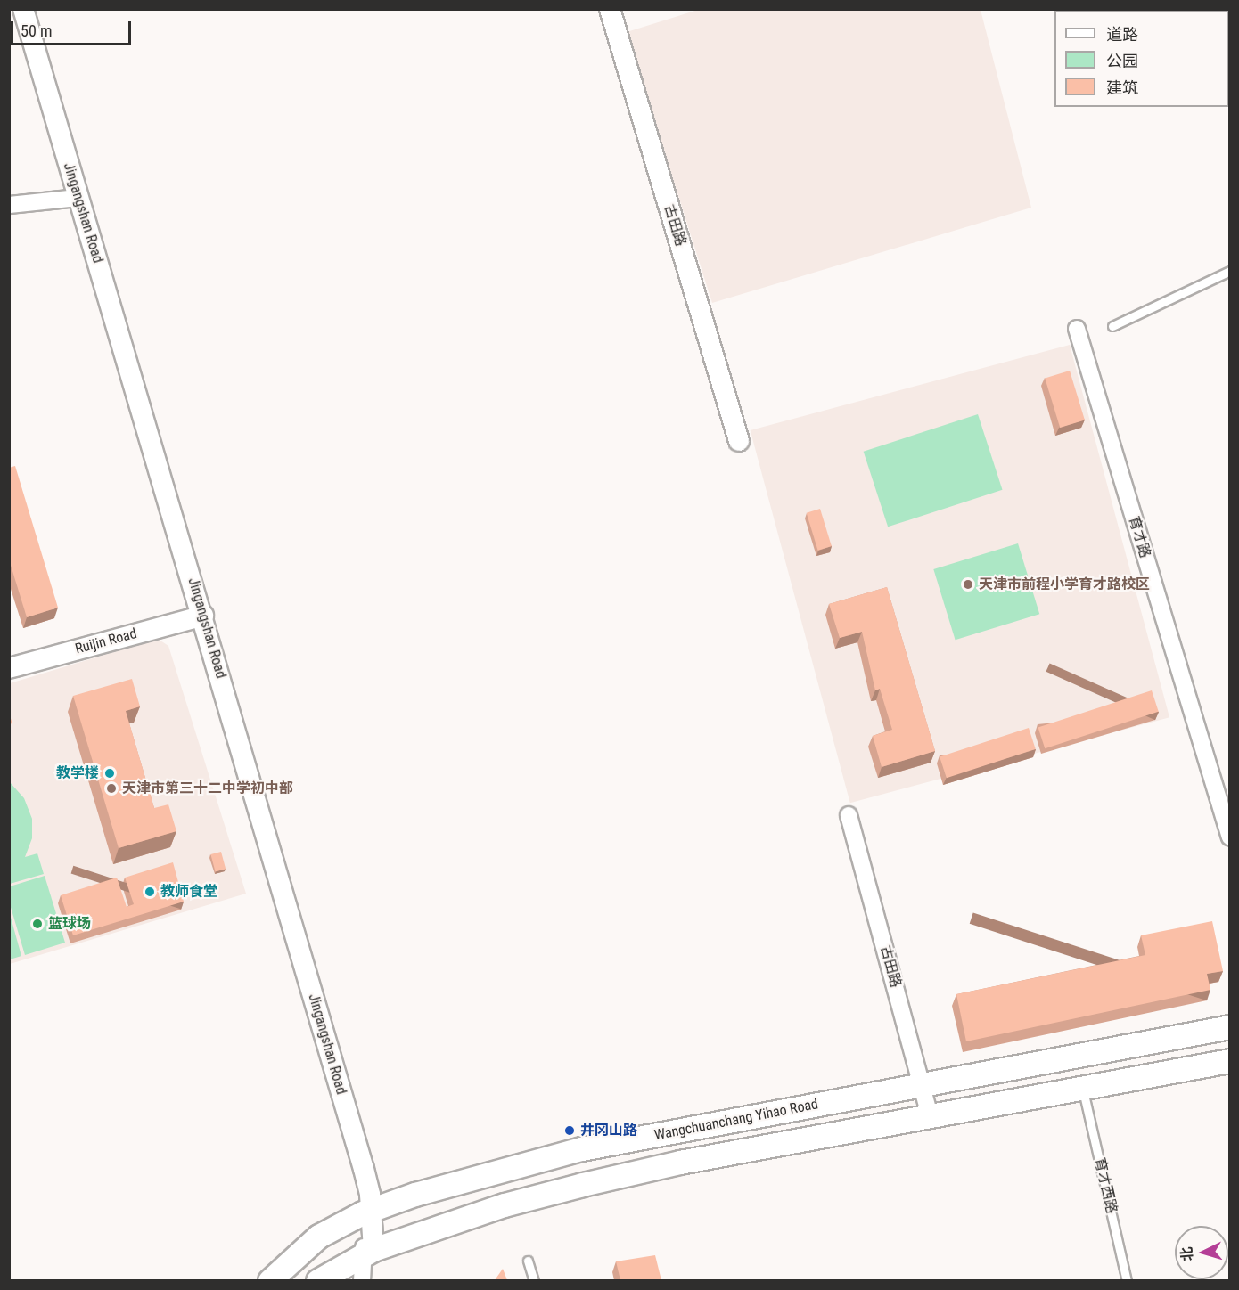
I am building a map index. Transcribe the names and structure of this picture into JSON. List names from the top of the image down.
{
  "streets": {
    "main road": ["Wangchuanchang Yihao Road"],
    "street": [
      "Jingangshan Road",
      "古田路",
      "育才路",
      "Ruijin Road"
    ],
    "lane": ["育才西路"]
  },
  "crossings": [
    ["Jingangshan Road", "Ruijin Road"],
    ["Jingangshan Road", "Wangchuanchang Yihao Road"],
    ["古田路", "Wangchuanchang Yihao Road"]
  ],
  "places": [
    "天津市前程小学育才路校区",
    "教学楼",
    "天津市第三十二中学初中部",
    "教师食堂",
    "篮球场",
    "井冈山路"
  ],
  "legend": ["道路", "公园", "建筑"],
  "scale_bar": "50 m",
  "north": "left"
}
